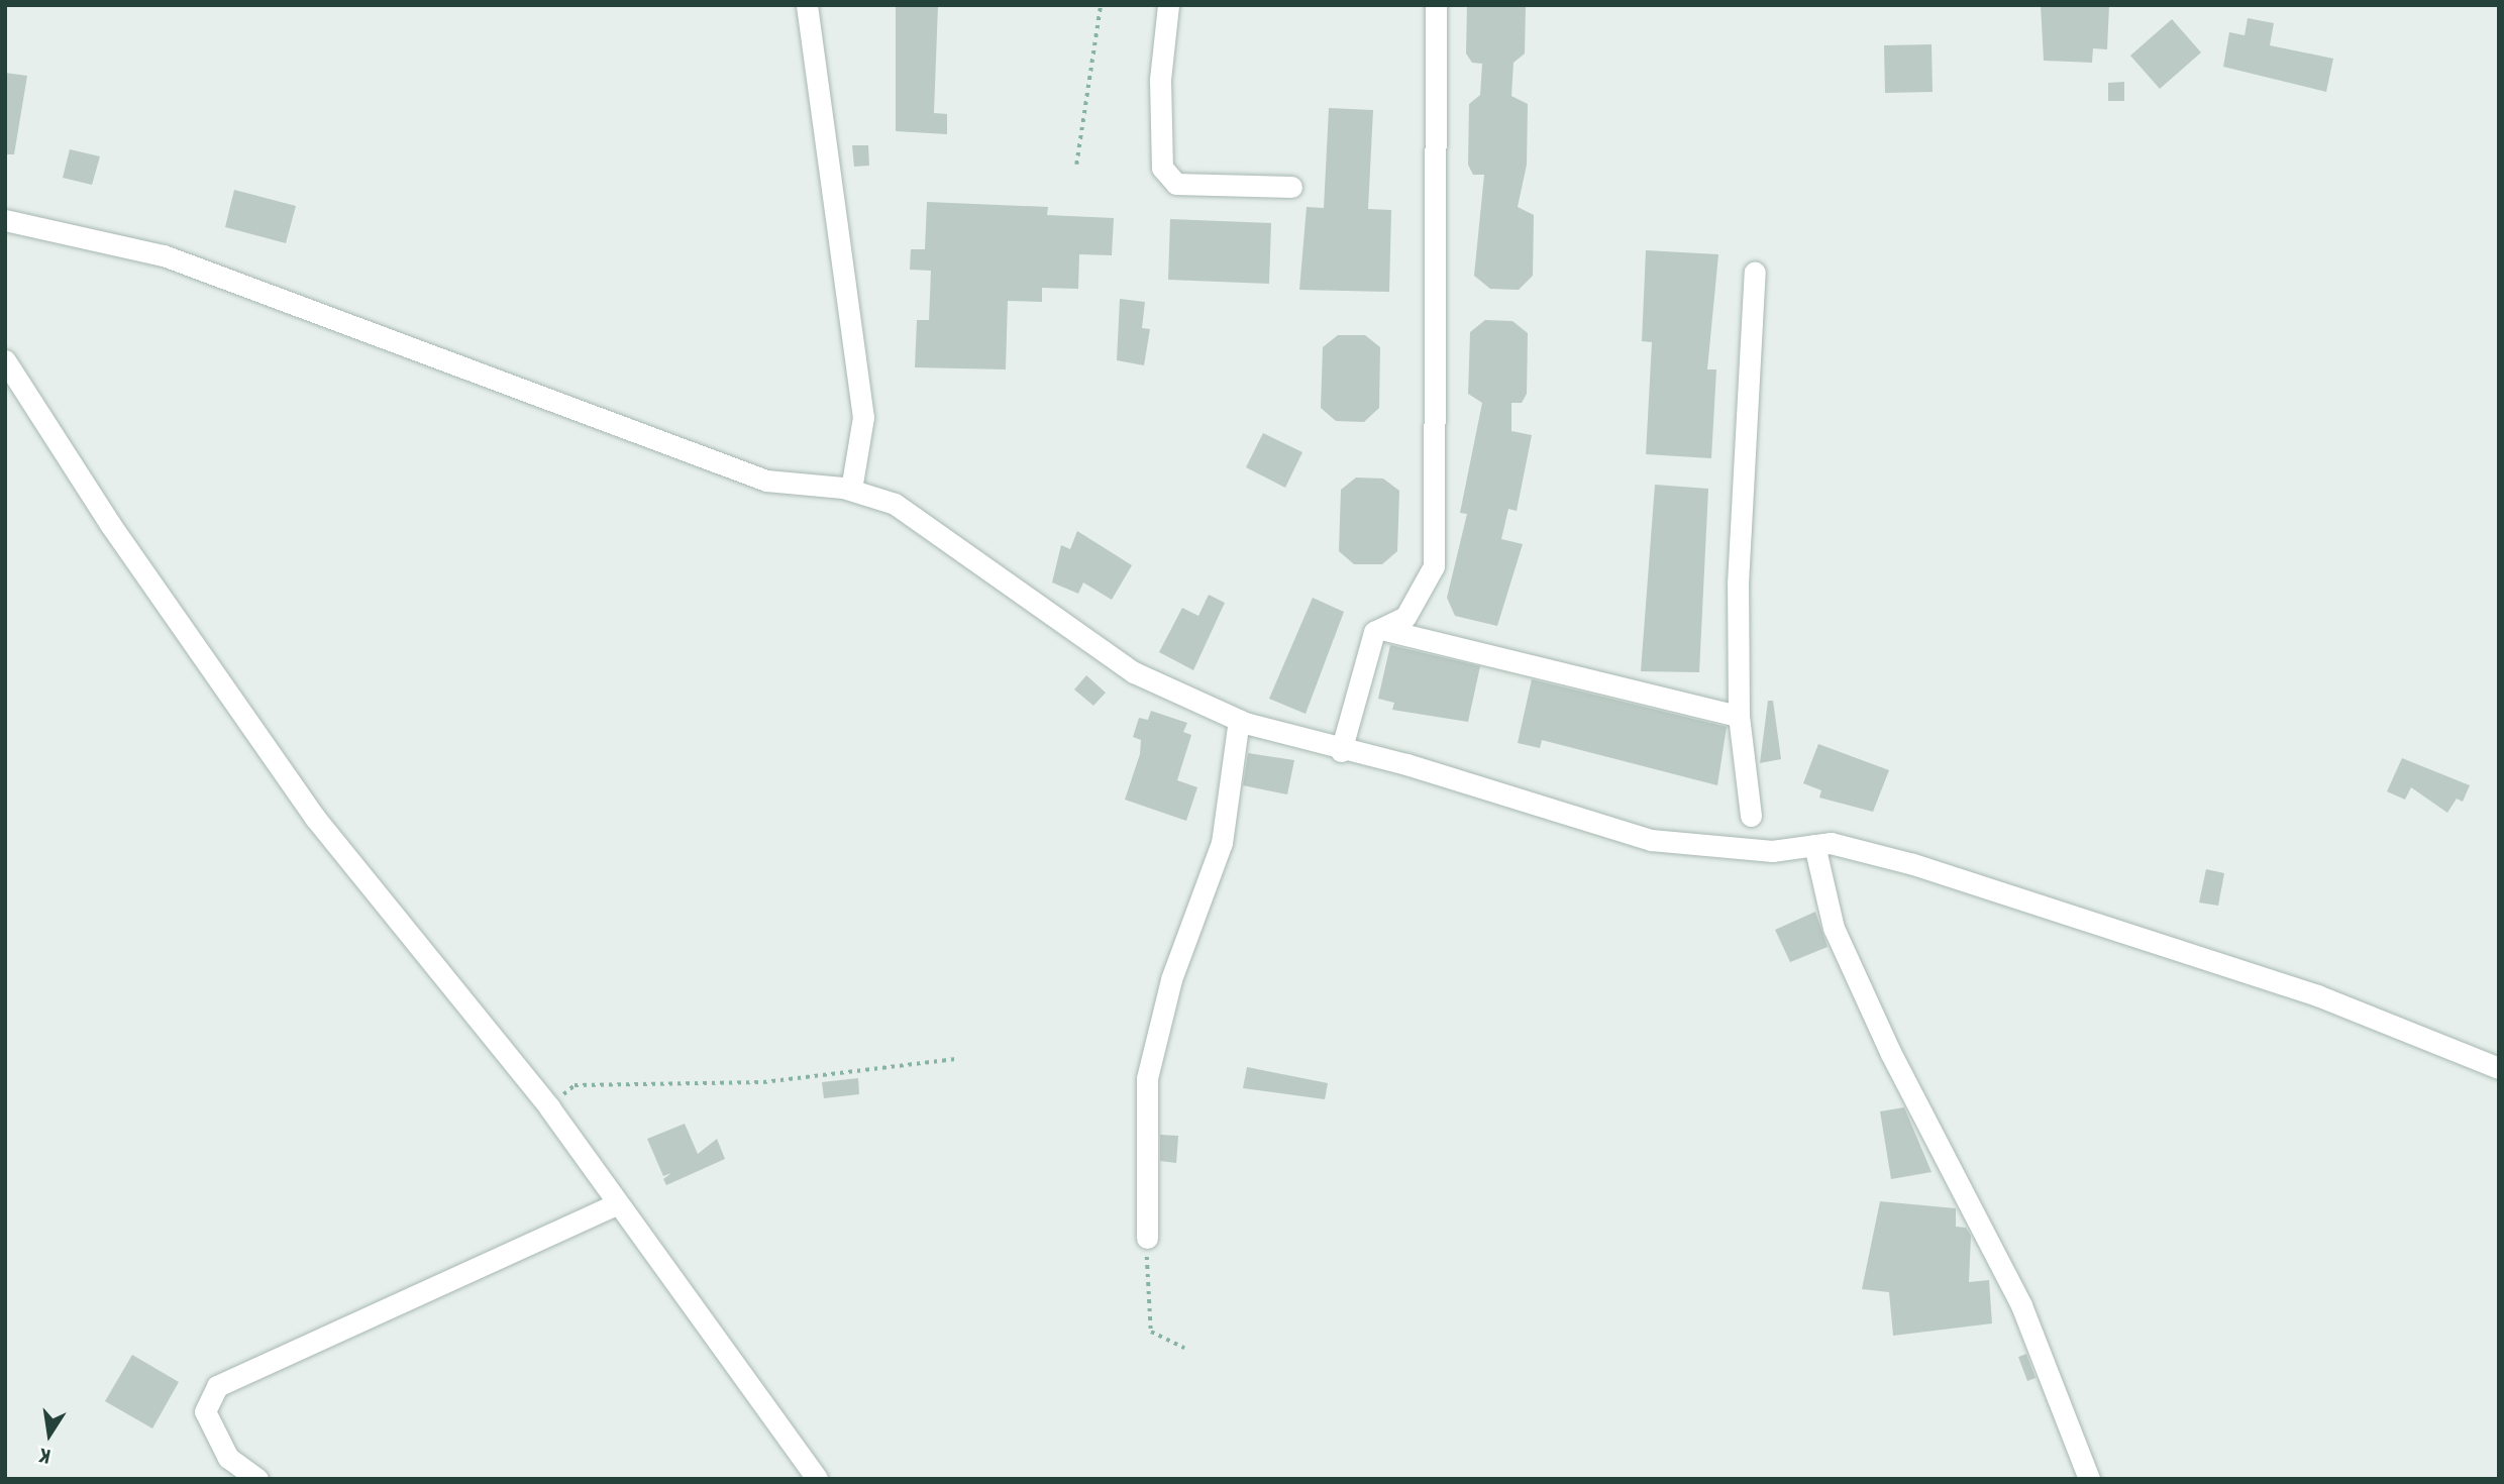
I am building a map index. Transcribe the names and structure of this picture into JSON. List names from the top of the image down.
{
  "north": "bottom"
}
